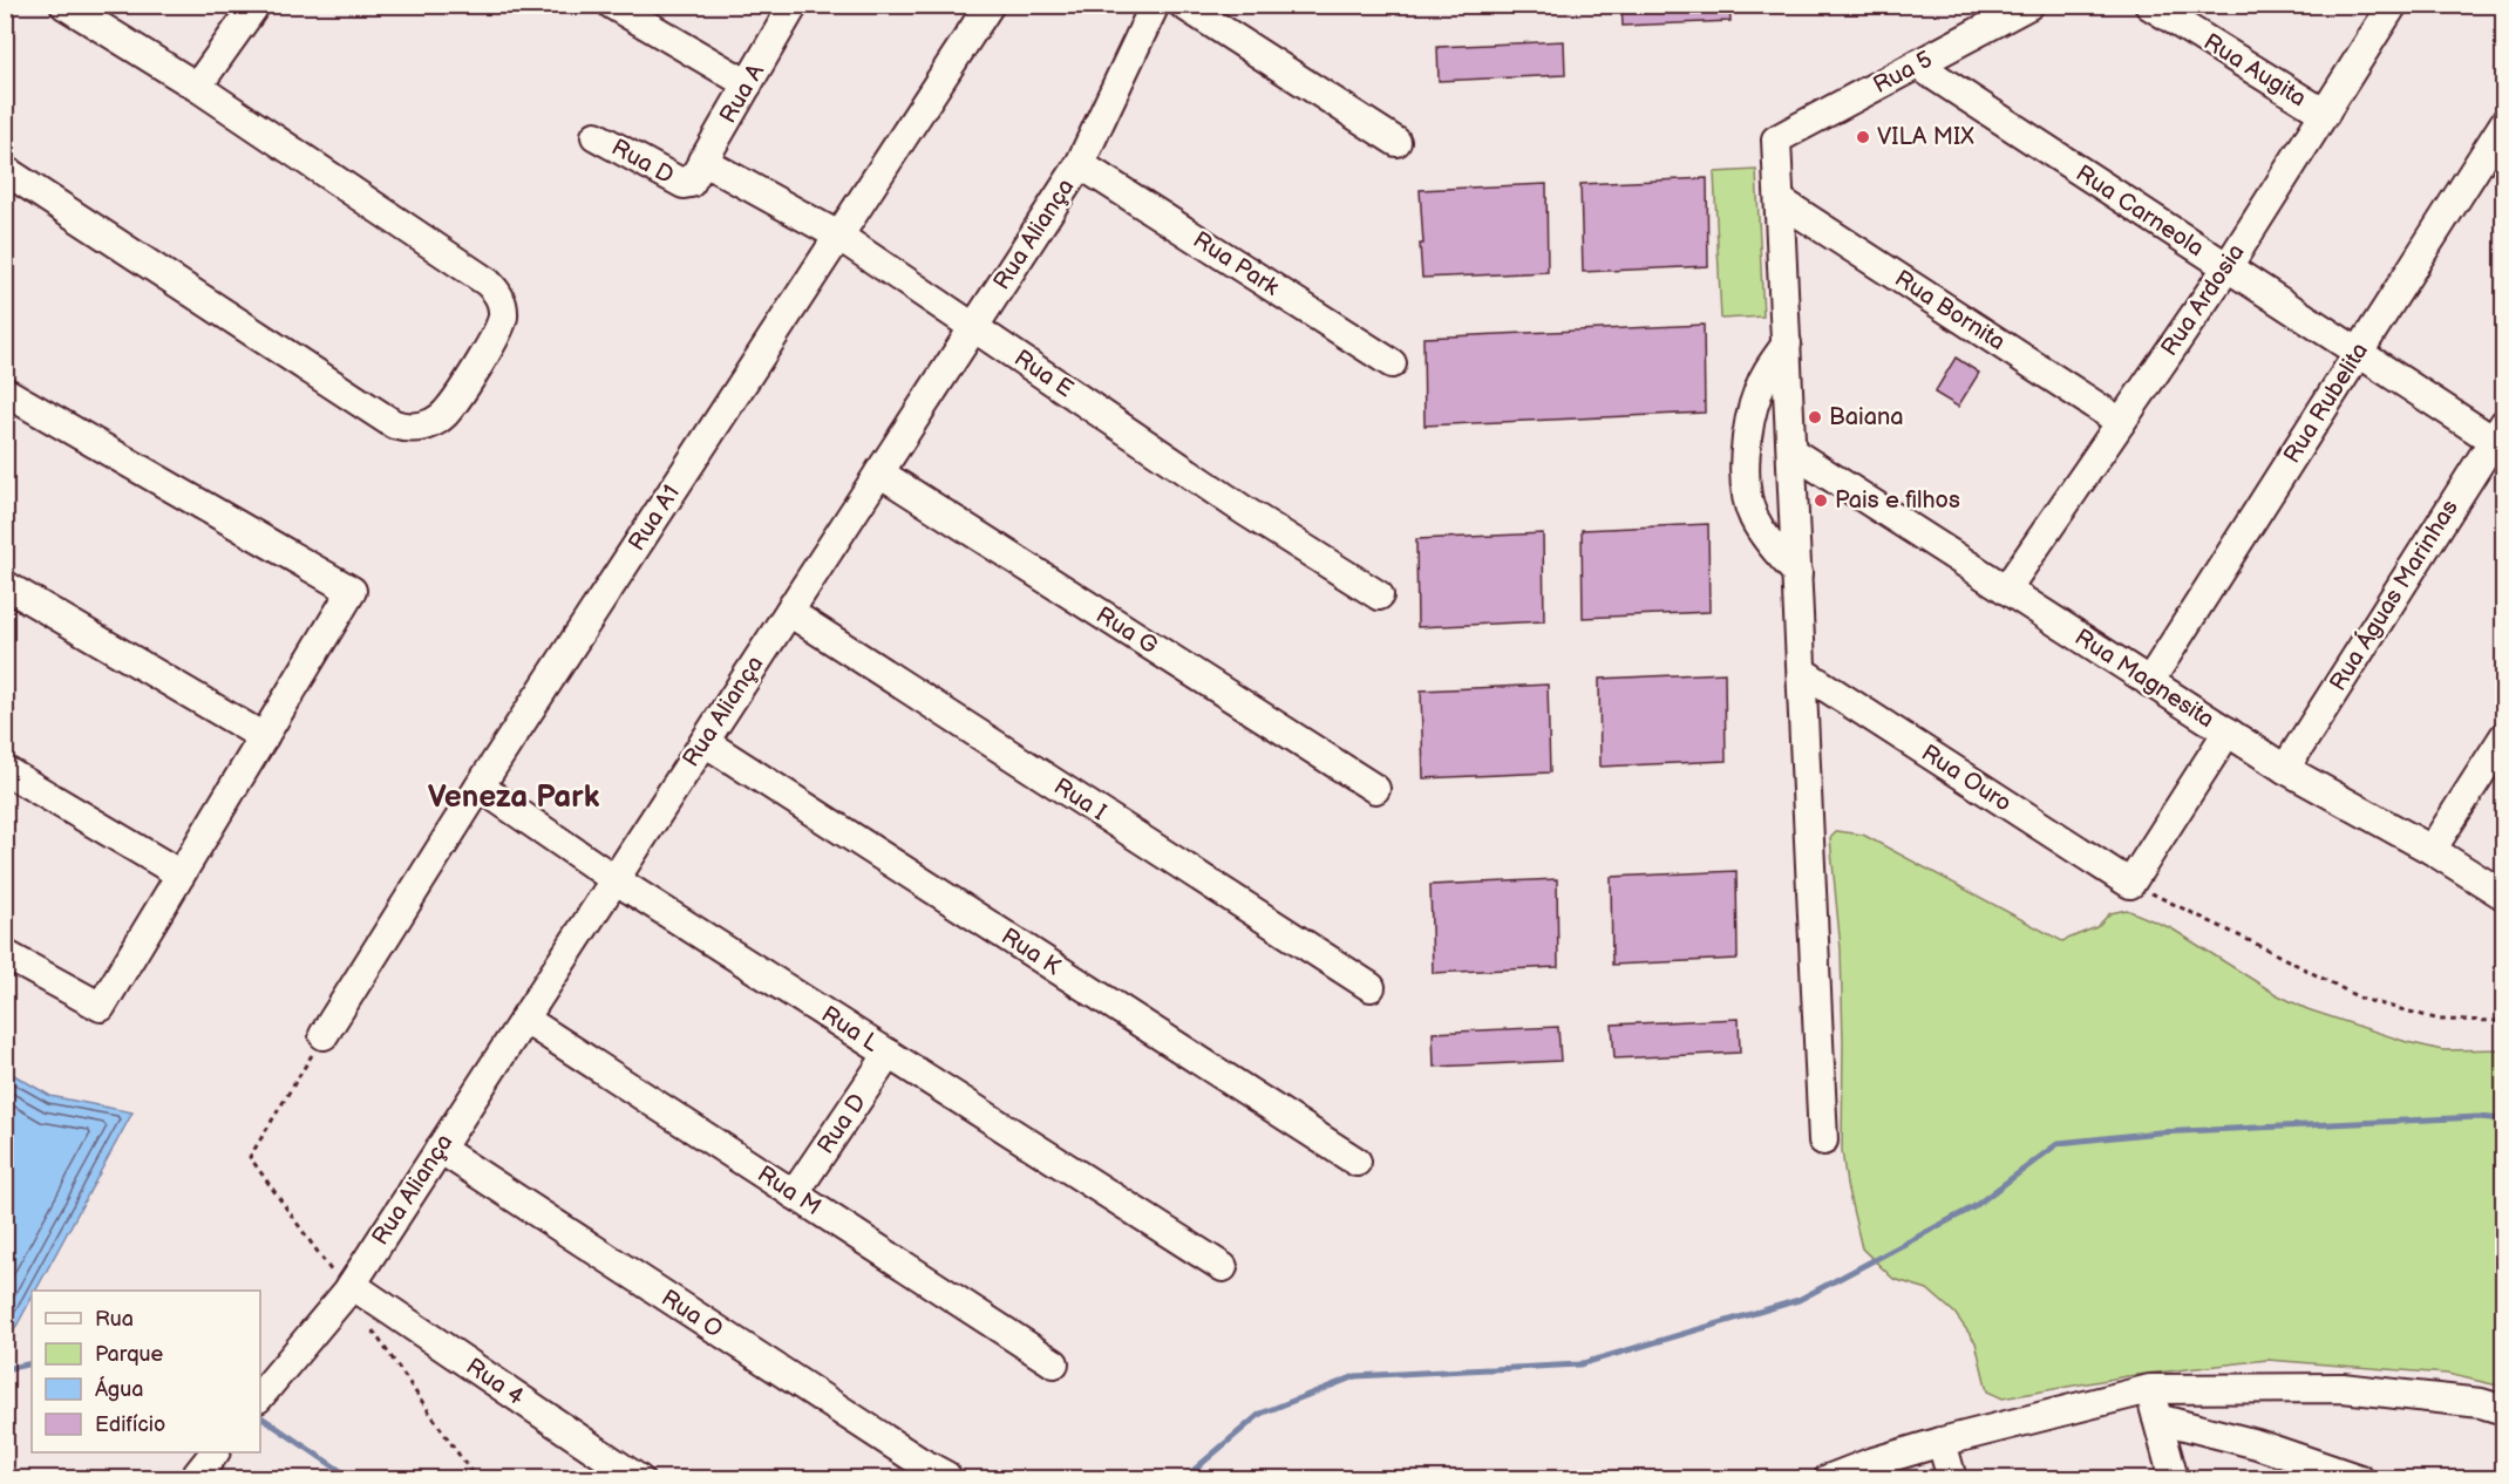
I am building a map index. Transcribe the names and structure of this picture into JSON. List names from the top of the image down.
{
  "streets": {
    "street": [
      "Rua Augita",
      "Rua 5",
      "Rua A",
      "Rua D",
      "Rua Carneola",
      "Rua Aliança",
      "Rua Park",
      "Rua Ardosia",
      "Rua Bornita",
      "Rua E",
      "Rua Rubelita",
      "Rua A1",
      "Rua Águas Marinhas",
      "Rua G",
      "Rua Magnesita",
      "Rua Ouro",
      "Rua I",
      "Rua K",
      "Rua L",
      "Rua M",
      "Rua O",
      "Rua 4"
    ]
  },
  "crossings": [
    ["Rua Augita", "Rua Ardosia"],
    ["Rua 5", "Rua Carneola"],
    ["Rua 5", "Rua Bornita"],
    ["Rua A", "Rua D"],
    ["Rua A", "Rua E"],
    ["Rua D", "Rua E"],
    ["Rua D", "Rua L"],
    ["Rua D", "Rua M"],
    ["Rua Carneola", "Rua Ardosia"],
    ["Rua Carneola", "Rua Rubelita"],
    ["Rua Carneola", "Rua Águas Marinhas"],
    ["Rua Aliança", "Rua Park"],
    ["Rua Aliança", "Rua E"],
    ["Rua Aliança", "Rua G"],
    ["Rua Aliança", "Rua I"],
    ["Rua Aliança", "Rua K"],
    ["Rua Aliança", "Rua L"],
    ["Rua Aliança", "Rua M"],
    ["Rua Aliança", "Rua O"],
    ["Rua Aliança", "Rua 4"],
    ["Rua Ardosia", "Rua Bornita"],
    ["Rua Ardosia", "Rua Magnesita"],
    ["Rua E", "Rua A1"],
    ["Rua Rubelita", "Rua Magnesita"],
    ["Rua A1", "Rua L"],
    ["Rua Águas Marinhas", "Rua Magnesita"]
  ],
  "districts": ["Veneza Park"],
  "places": ["VILA MIX", "Baiana", "Pais e filhos"],
  "legend": [
    "Rua",
    "Parque",
    "Água",
    "Edifício"
  ]
}
